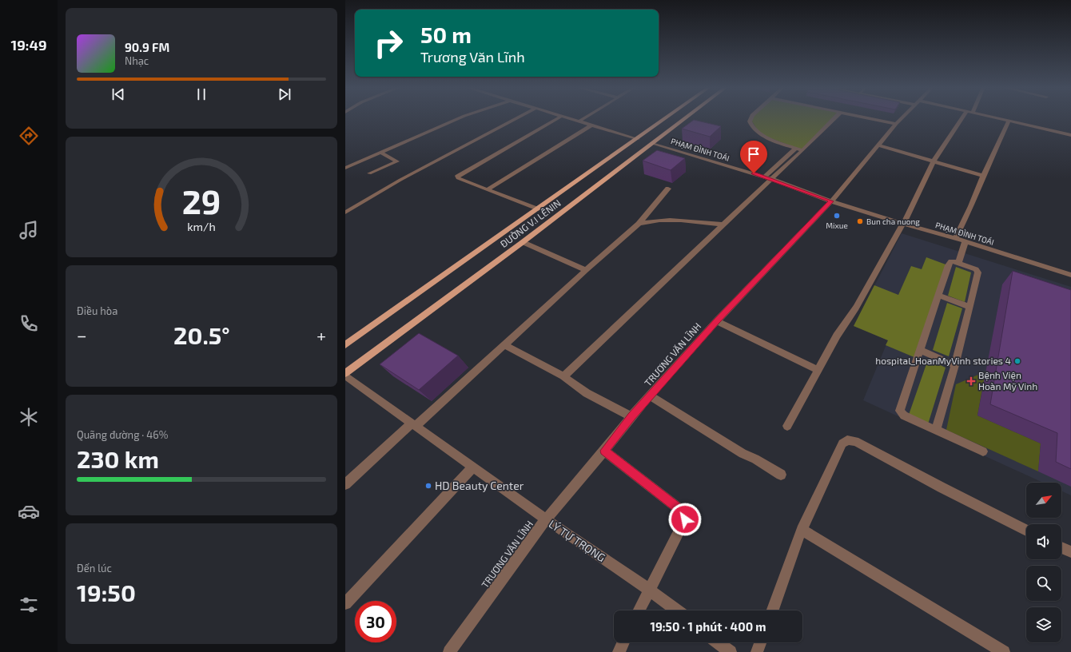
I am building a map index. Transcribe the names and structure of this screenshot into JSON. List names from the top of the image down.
{
  "streets": {
    "main road": ["ĐƯỜNG V.I LÊNIN"],
    "street": ["PHẠM ĐÌNH TOÁI", "TRƯƠNG VĂN LĨNH", "LÝ TỰ TRỌNG"]
  },
  "crossings": [
    ["PHẠM ĐÌNH TOÁI", "ĐƯỜNG V.I LÊNIN"],
    ["PHẠM ĐÌNH TOÁI", "TRƯƠNG VĂN LĨNH"],
    ["TRƯƠNG VĂN LĨNH", "LÝ TỰ TRỌNG"]
  ],
  "places": {
    "other": [
      "Mixue",
      "Bun cha nuong",
      "hospital_HoanMyVinh stories 4",
      "HD Beauty Center"
    ],
    "health": ["Bệnh Viện Hoàn Mỹ Vinh"]
  },
  "north": "top right",
  "page": {
    "tabs": "19:49",
    "turn": ["50 m", "Trương Văn Lĩnh"],
    "song": ["90.9 FM", "Nhạc"],
    "tile": [
      "Điều hòa",
      ["Quãng đường · 46%", "230 km"],
      ["Đến lúc", "19:50"]
    ],
    "heat": ["−", "20.5°", "+"],
    "limit": "30",
    "trip": "19:50 · 1 phút · 400 m",
    "gauge": ["29", "km/h"]
  }
}
